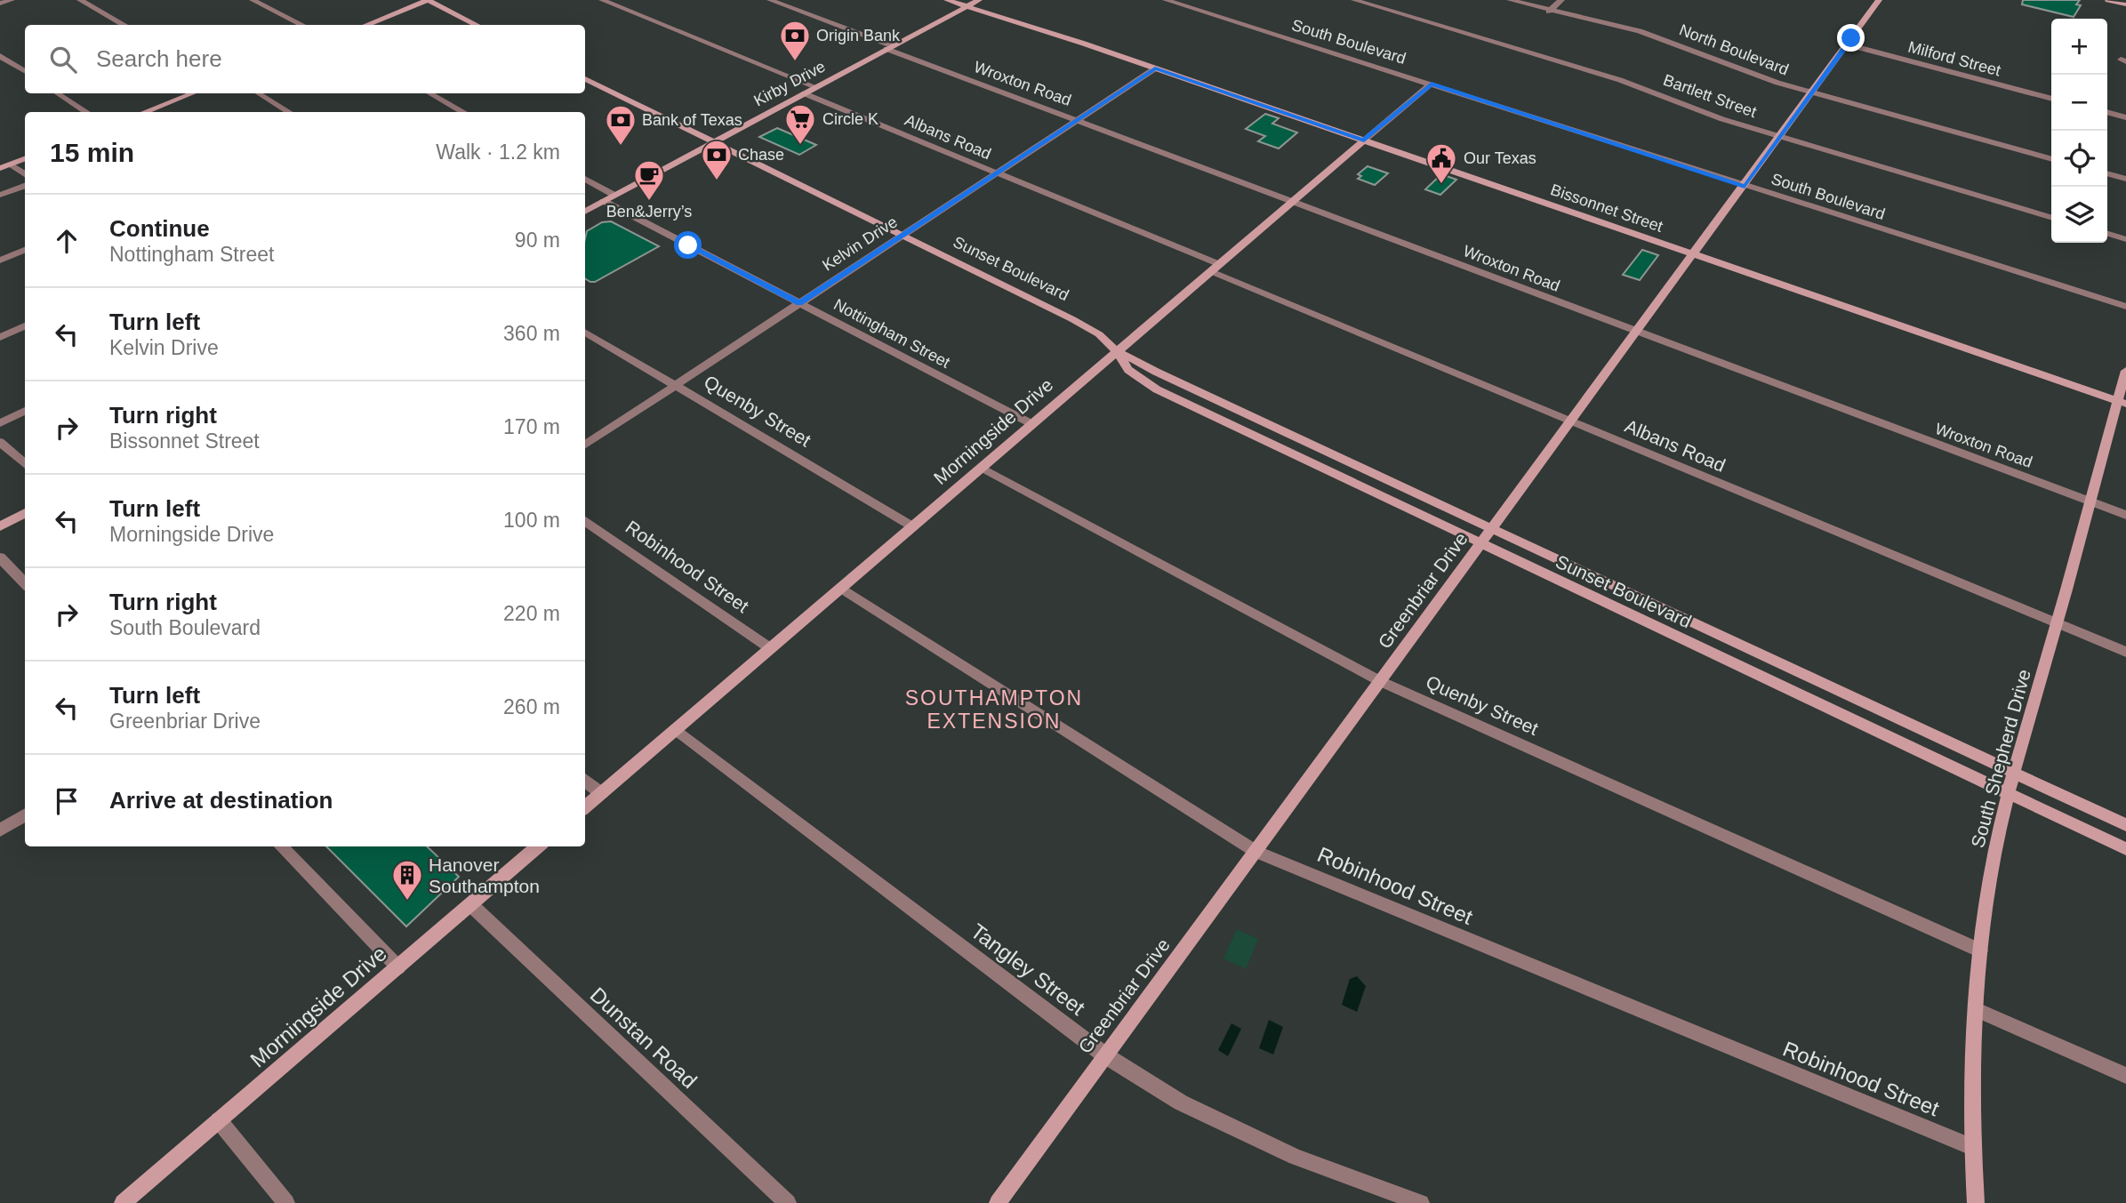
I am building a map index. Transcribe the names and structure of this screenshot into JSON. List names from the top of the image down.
{
  "streets": {
    "main road": [
      "Kirby Drive",
      "Bissonnet Street",
      "Sunset Boulevard",
      "Morningside Drive",
      "Greenbriar Drive",
      "South Shepherd Drive"
    ],
    "street": [
      "South Boulevard",
      "North Boulevard",
      "Milford Street",
      "Wroxton Road",
      "Bartlett Street",
      "Albans Road",
      "Kelvin Drive",
      "Nottingham Street",
      "Quenby Street",
      "Robinhood Street",
      "Tangley Street",
      "Dunstan Road"
    ]
  },
  "crossings": [
    ["South Boulevard", "Morningside Drive"],
    ["South Boulevard", "Greenbriar Drive"],
    ["North Boulevard", "Greenbriar Drive"],
    ["Milford Street", "Greenbriar Drive"],
    ["Kirby Drive", "Wroxton Road"],
    ["Kirby Drive", "Albans Road"],
    ["Kirby Drive", "Bissonnet Street"],
    ["Kirby Drive", "Sunset Boulevard"],
    ["Kirby Drive", "Nottingham Street"],
    ["Wroxton Road", "Kelvin Drive"],
    ["Wroxton Road", "Morningside Drive"],
    ["Wroxton Road", "Greenbriar Drive"],
    ["Wroxton Road", "South Shepherd Drive"],
    ["Bartlett Street", "Greenbriar Drive"],
    ["Albans Road", "Kelvin Drive"],
    ["Albans Road", "Morningside Drive"],
    ["Albans Road", "Greenbriar Drive"],
    ["Albans Road", "South Shepherd Drive"],
    ["Bissonnet Street", "Kelvin Drive"],
    ["Bissonnet Street", "Morningside Drive"],
    ["Bissonnet Street", "Greenbriar Drive"],
    ["Bissonnet Street", "South Shepherd Drive"],
    ["Kelvin Drive", "Sunset Boulevard"],
    ["Kelvin Drive", "Nottingham Street"],
    ["Kelvin Drive", "Quenby Street"],
    ["Sunset Boulevard", "Morningside Drive"],
    ["Sunset Boulevard", "Greenbriar Drive"],
    ["Sunset Boulevard", "South Shepherd Drive"],
    ["Nottingham Street", "Morningside Drive"],
    ["Quenby Street", "Morningside Drive"],
    ["Quenby Street", "Greenbriar Drive"],
    ["Quenby Street", "South Shepherd Drive"],
    ["Morningside Drive", "Robinhood Street"],
    ["Morningside Drive", "Tangley Street"],
    ["Morningside Drive", "Dunstan Road"],
    ["Robinhood Street", "Greenbriar Drive"],
    ["Robinhood Street", "South Shepherd Drive"],
    ["Greenbriar Drive", "Tangley Street"]
  ],
  "districts": ["SOUTHAMPTON EXTENSION"],
  "places": {
    "bank": ["Origin Bank", "Bank of Texas", "Chase"],
    "supermarket": ["Circle K"],
    "public building": ["Our Texas"],
    "cafe": ["Ben&Jerry’s"],
    "building": ["Hanover Southampton"]
  },
  "page": {
    "map_buttons": ["+", "−"],
    "search": "Search here",
    "heading": ["15 min", "Walk · 1.2 km"],
    "list": [
      ["Continue", "Nottingham Street", "90 m"],
      ["Turn left", "Kelvin Drive", "360 m"],
      ["Turn right", "Bissonnet Street", "170 m"],
      ["Turn left", "Morningside Drive", "100 m"],
      ["Turn right", "South Boulevard", "220 m"],
      ["Turn left", "Greenbriar Drive", "260 m"],
      "Arrive at destination"
    ]
  }
}
